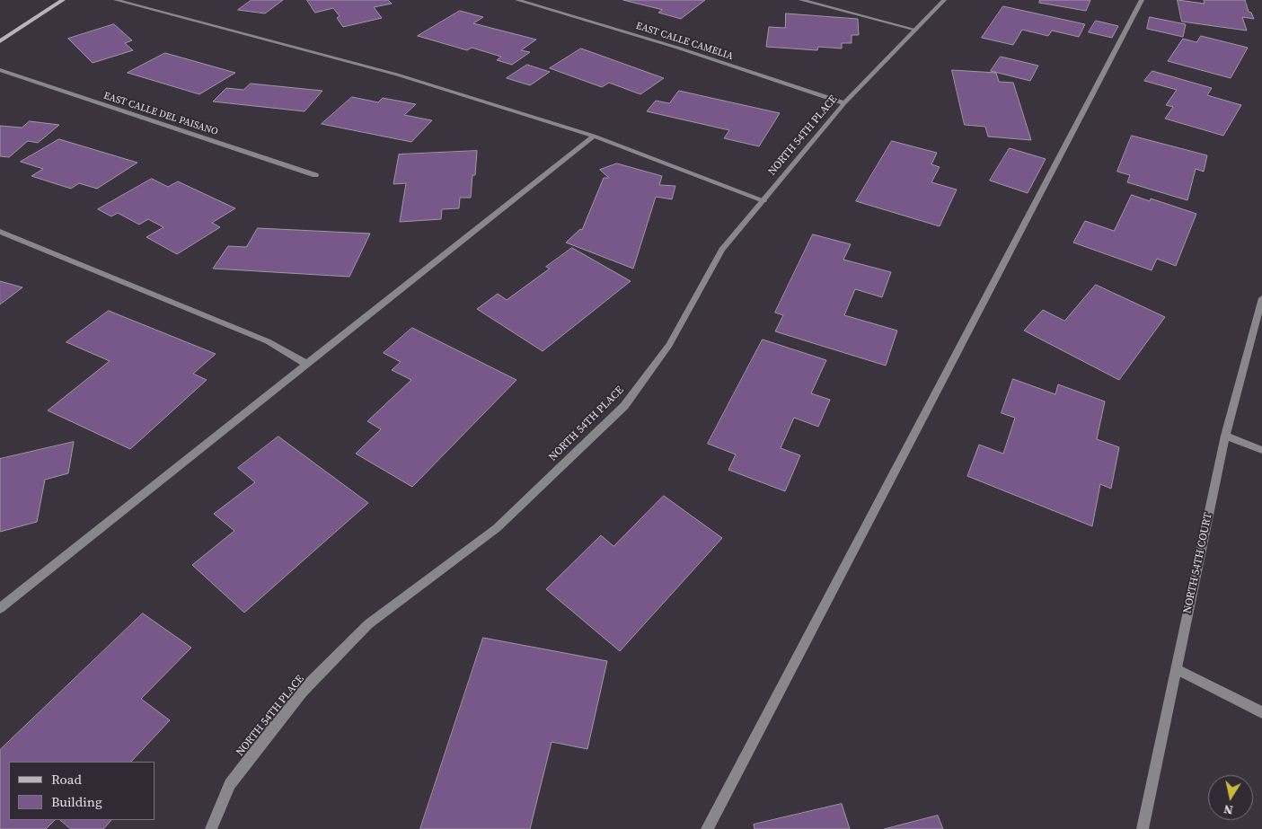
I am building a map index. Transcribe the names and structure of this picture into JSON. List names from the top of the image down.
{
  "streets": {
    "street": [
      "EAST CALLE CAMELIA",
      "EAST CALLE DEL PAISANO",
      "NORTH 54TH PLACE",
      "NORTH 54TH COURT"
    ]
  },
  "crossings": [
    ["EAST CALLE CAMELIA", "NORTH 54TH PLACE"]
  ],
  "legend": ["Road", "Building"],
  "north": "bottom"
}
